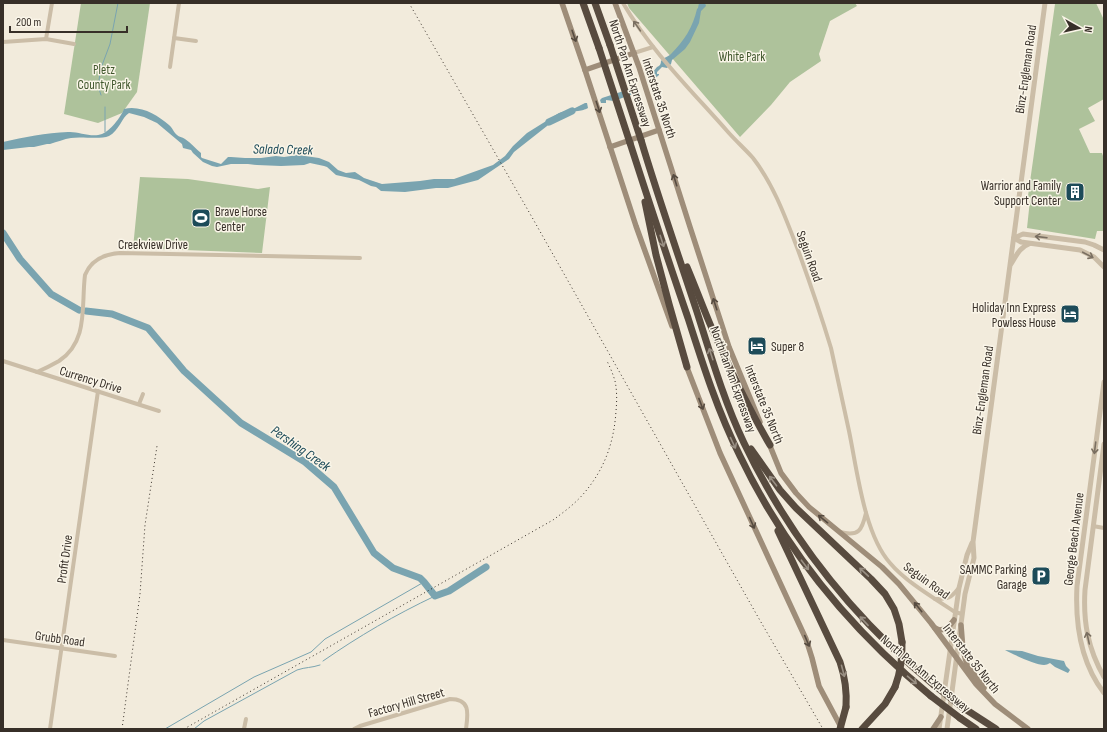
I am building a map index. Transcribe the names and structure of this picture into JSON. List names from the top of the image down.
{
  "streets": {
    "highway": ["North Pan Am Expressway"],
    "main road": ["Interstate 35 North"],
    "street": [
      "Binz-Engleman Road",
      "Creekview Drive",
      "Seguin Road",
      "Currency Drive",
      "George Beach Avenue",
      "Profit Drive",
      "Grubb Road",
      "Factory Hill Street"
    ]
  },
  "crossings": [
    ["Binz-Engleman Road", "Interstate 35 North"],
    ["Binz-Engleman Road", "Seguin Road"],
    ["Creekview Drive", "Currency Drive"],
    ["Currency Drive", "Profit Drive"],
    ["Profit Drive", "Grubb Road"]
  ],
  "water": ["Salado Creek", "Pershing Creek"],
  "parks": ["White Park", "Pletz County Park"],
  "places": {
    "building": ["Warrior and Family Support Center"],
    "sports": ["Brave Horse Center"],
    "hotel": ["Holiday Inn Express Powless House", "Super 8"],
    "parking": ["SAMMC Parking Garage"]
  },
  "scale_bar": "200 m",
  "north": "right"
}
